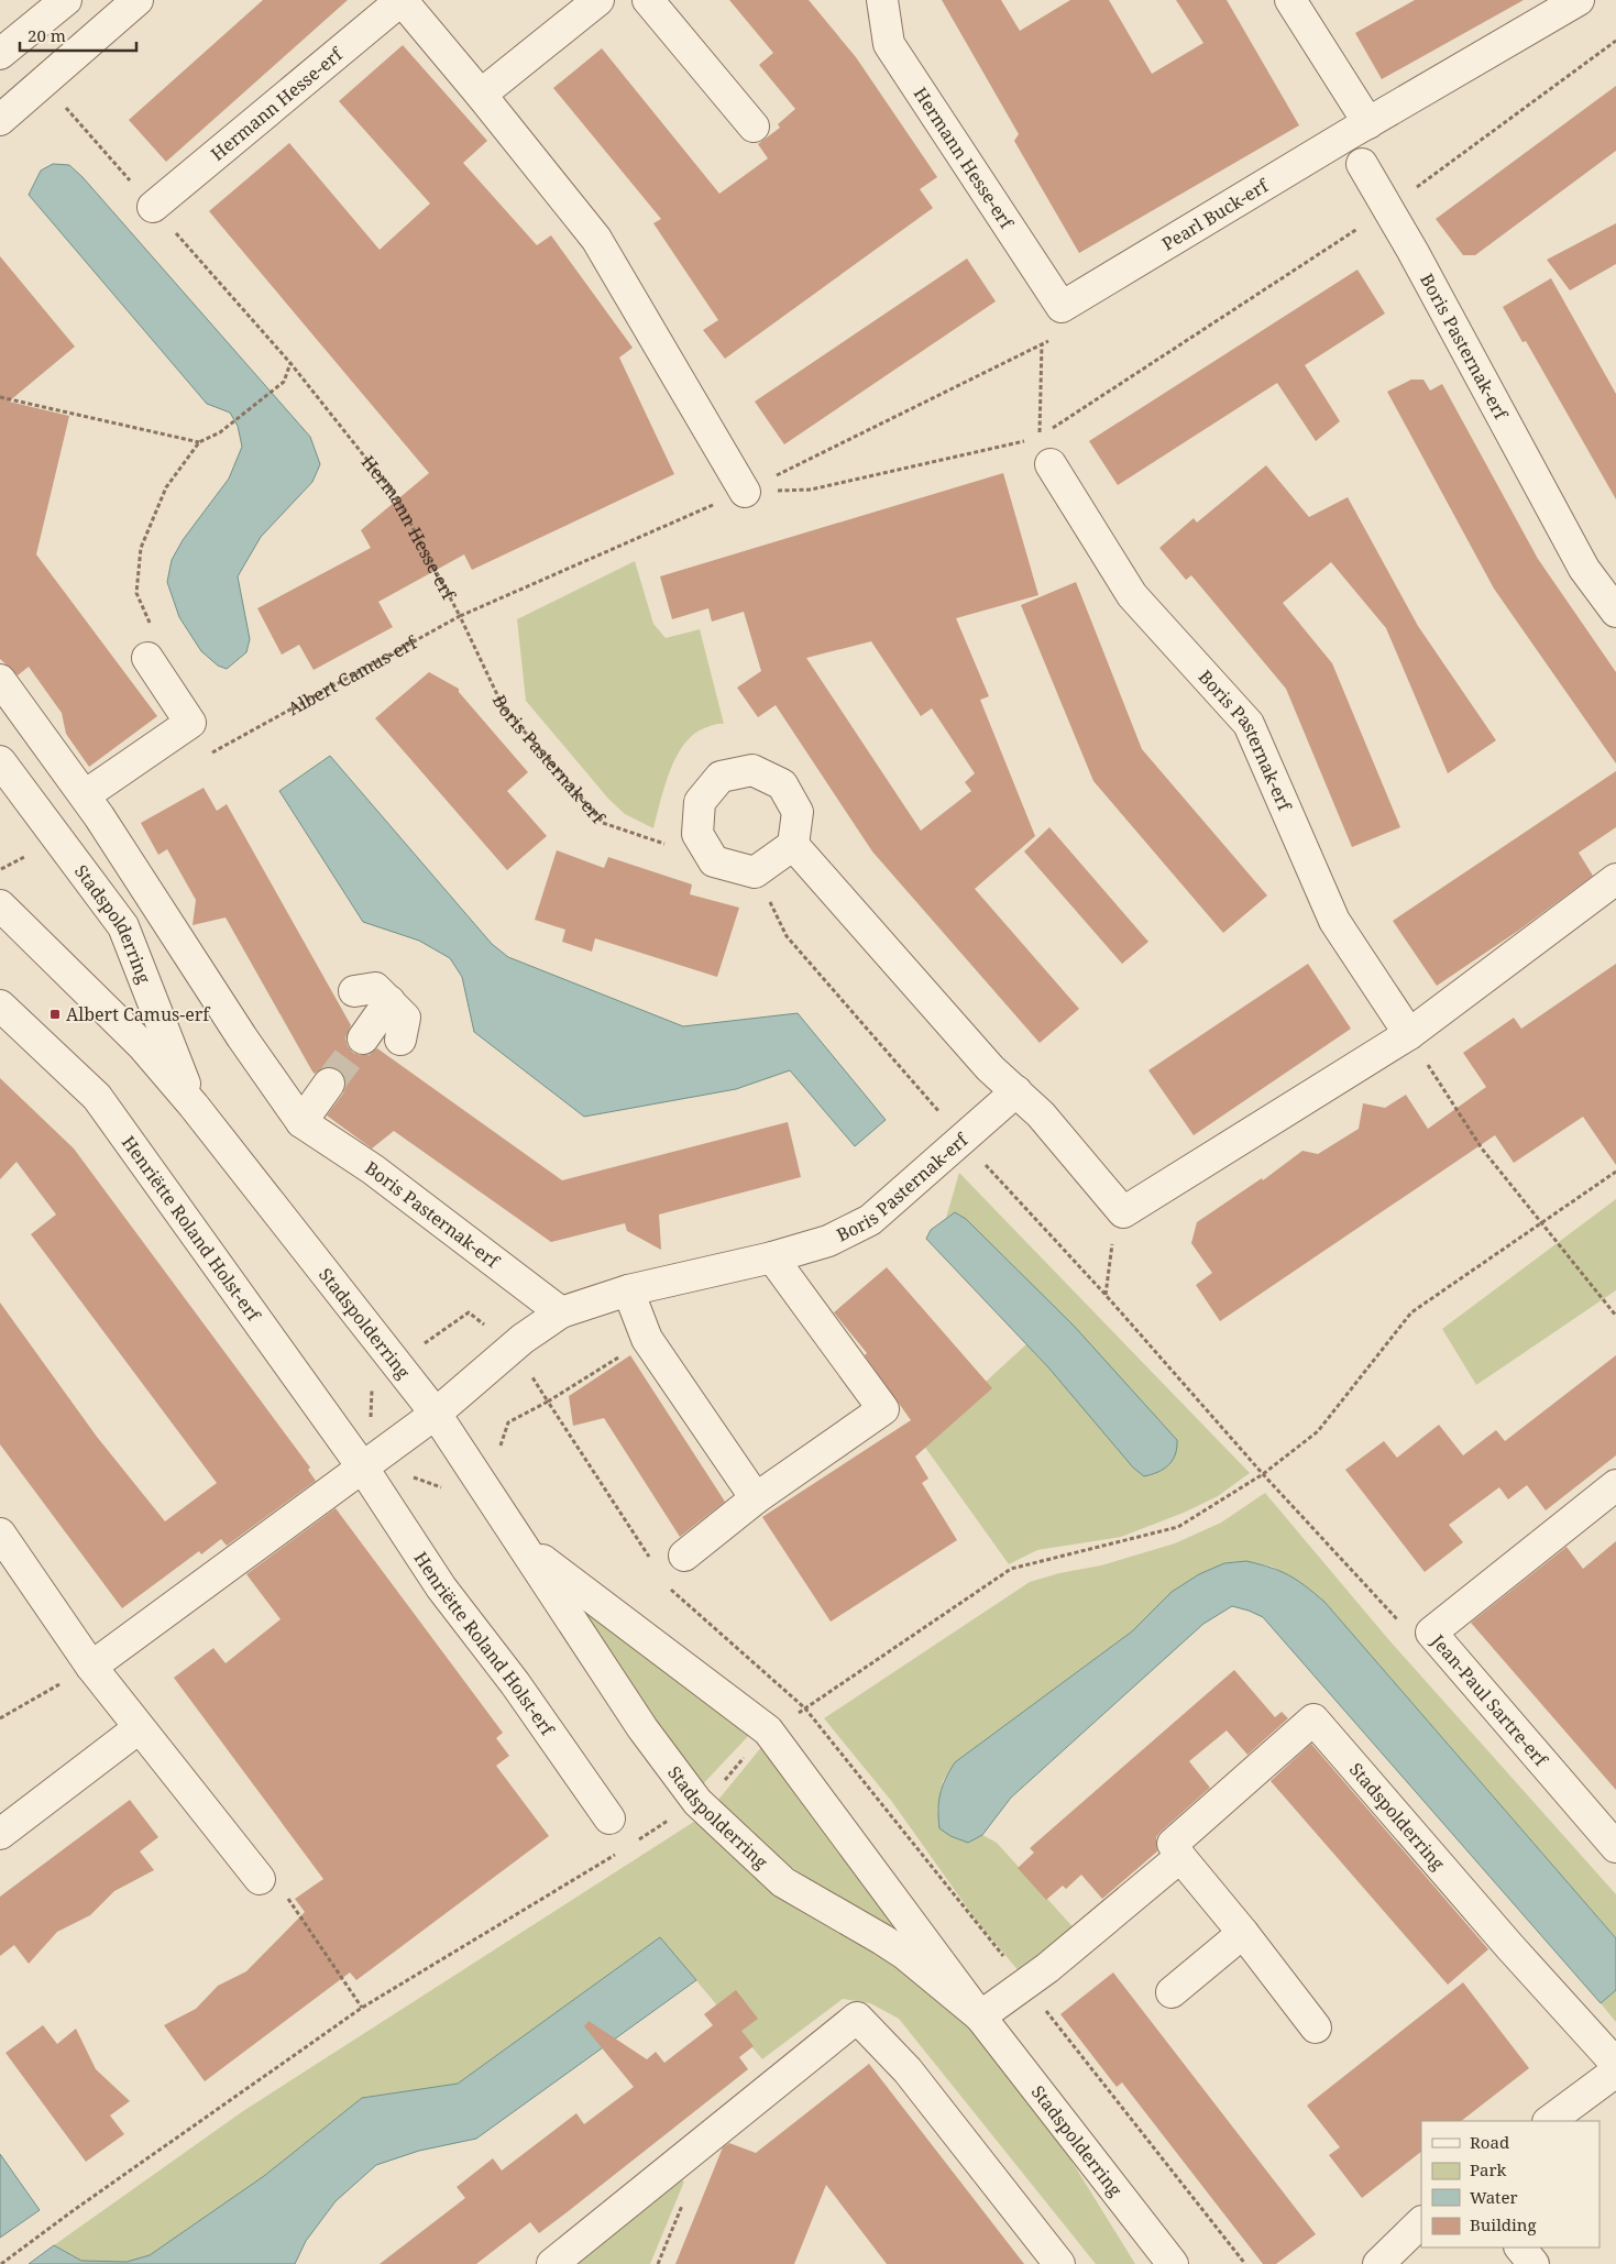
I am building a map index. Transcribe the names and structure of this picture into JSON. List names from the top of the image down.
{
  "streets": {
    "street": [
      "Hermann Hesse-erf",
      "Pearl Buck-erf",
      "Boris Pasternak-erf",
      "Stadspolderring",
      "Henriëtte Roland Holst-erf",
      "Jean-Paul Sartre-erf"
    ],
    "path": ["Albert Camus-erf"]
  },
  "crossings": [
    ["Hermann Hesse-erf", "Pearl Buck-erf"],
    ["Hermann Hesse-erf", "Boris Pasternak-erf"],
    ["Hermann Hesse-erf", "Albert Camus-erf"],
    ["Boris Pasternak-erf", "Albert Camus-erf"],
    ["Boris Pasternak-erf", "Stadspolderring"]
  ],
  "places": {
    "transit": ["Albert Camus-erf"]
  },
  "legend": [
    "Road",
    "Park",
    "Water",
    "Building"
  ],
  "scale_bar": "20 m"
}
